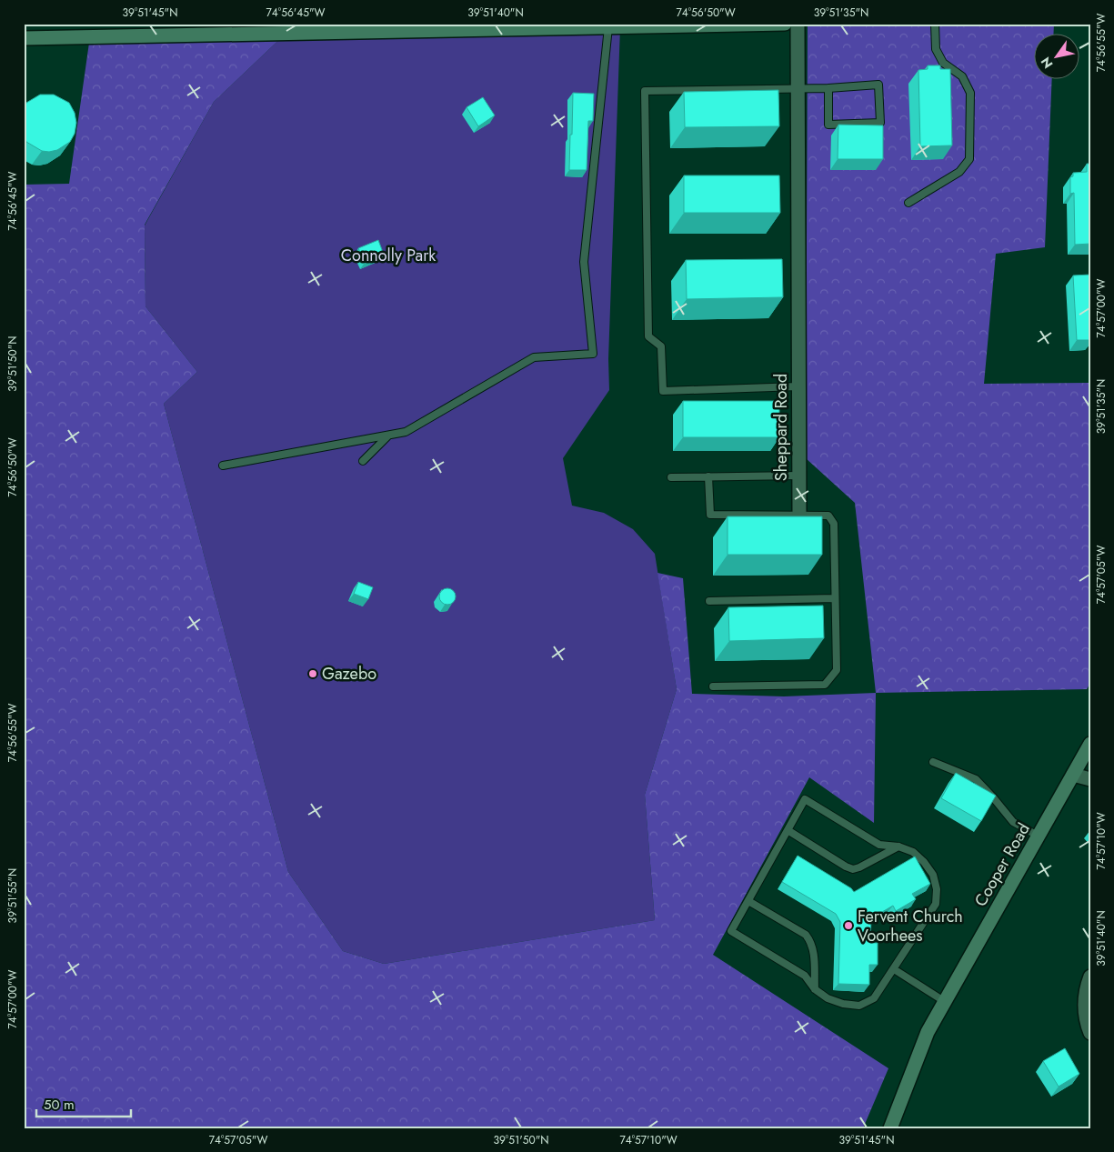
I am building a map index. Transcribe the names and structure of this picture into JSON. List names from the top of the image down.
{
  "streets": {
    "main road": ["Cooper Road"],
    "street": ["Sheppard Road"]
  },
  "parks": ["Connolly Park"],
  "places": ["Gazebo", "Fervent Church Voorhees"],
  "scale_bar": "50 m",
  "north": "bottom left",
  "coordinates": [
    "39°51'45\"N",
    "74°56'45\"W",
    "39°51'40\"N",
    "74°56'50\"W",
    "39°51'35\"N",
    "74°56'55\"W",
    "74°57'00\"W",
    "39°51'50\"N",
    "74°57'05\"W",
    "74°57'10\"W",
    "39°51'55\"N"
  ]
}
